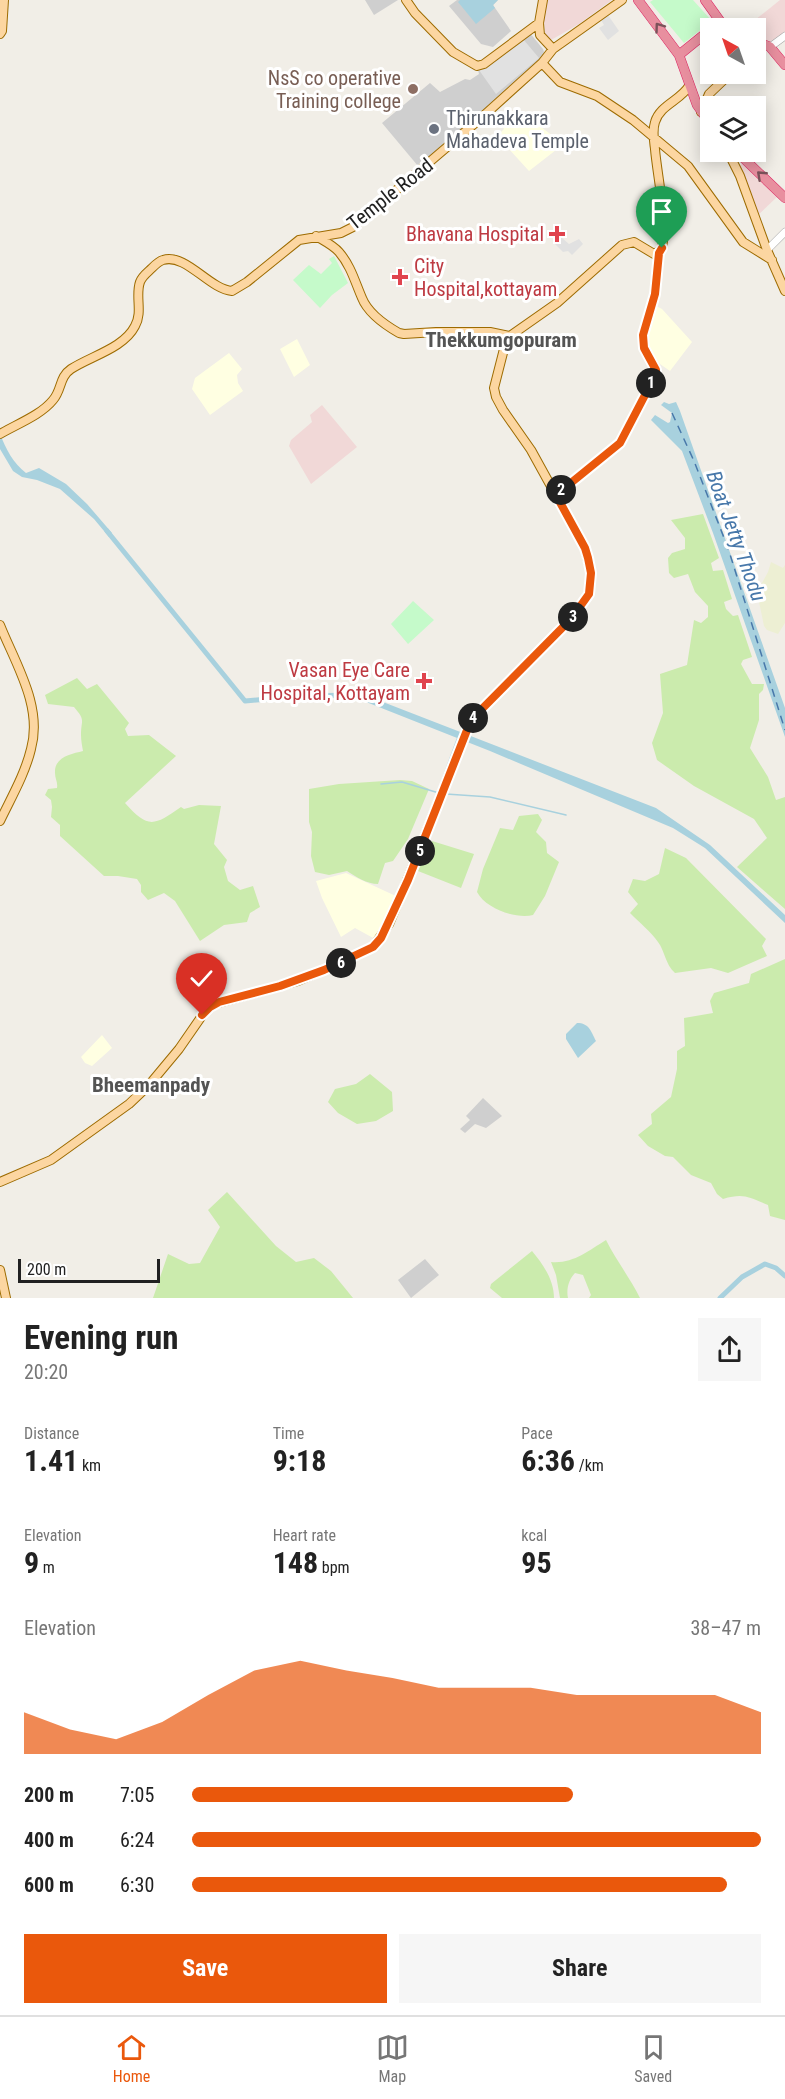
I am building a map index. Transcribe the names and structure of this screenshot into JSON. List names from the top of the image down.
{
  "streets": {
    "main road": ["Temple Road"]
  },
  "districts": ["Thekkumgopuram", "Bheemanpady"],
  "water": ["Boat Jetty Thodu"],
  "places": {
    "other": ["NsS co operative Training college", "Thirunakkara Mahadeva Temple"],
    "health": ["Bhavana Hospital", "City Hospital,kottayam", "Vasan Eye Care Hospital, Kottayam"]
  },
  "scale_bar": "200 m",
  "north": "top left",
  "page": {
    "pins": [
      "1",
      "2",
      "3",
      "4",
      "5",
      "6"
    ],
    "scale": "200 m",
    "heading": ["Evening run", "20:20"],
    "stats": [
      ["Distance", "1.41 km"],
      ["Time", "9:18"],
      ["Pace", "6:36 /km"],
      ["Elevation", "9 m"],
      ["Heart rate", "148 bpm"],
      ["kcal", "95"]
    ],
    "chart": ["Elevation", "38–47 m"],
    "list": [
      {
        "name": "200 m",
        "note": "7:05"
      },
      {
        "name": "400 m",
        "note": "6:24"
      },
      {
        "name": "600 m",
        "note": "6:30"
      }
    ],
    "buttons": ["Save", "Share"],
    "tabs": ["Home", "Map", "Saved"]
  }
}
